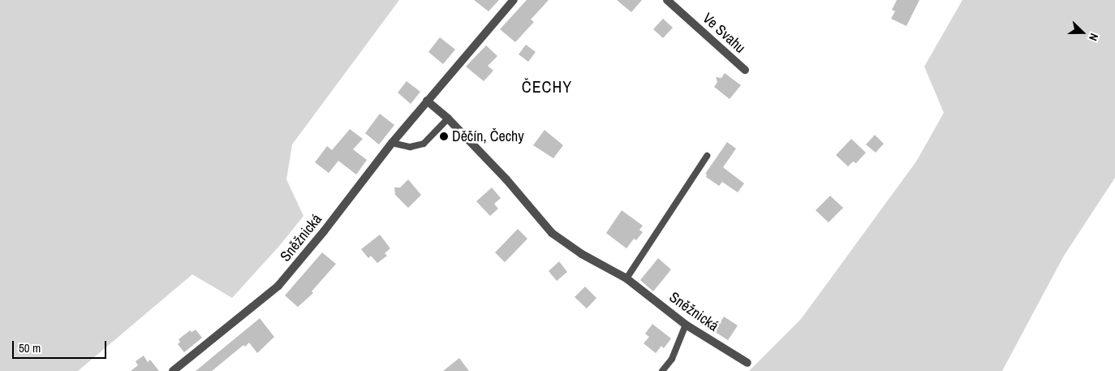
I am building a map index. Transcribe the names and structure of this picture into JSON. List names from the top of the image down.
{
  "streets": {
    "street": ["Ve Svahu", "Sněžnická"]
  },
  "districts": ["ČECHY"],
  "places": ["Děčín, Čechy"],
  "scale_bar": "50 m",
  "north": "right"
}
